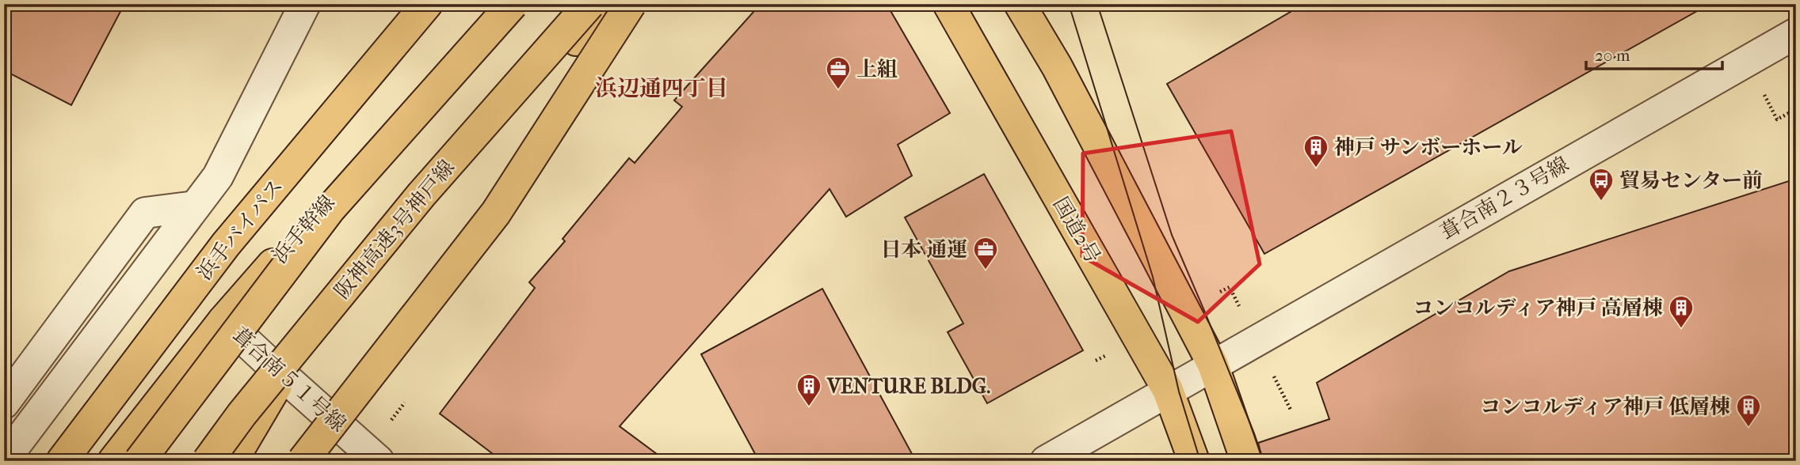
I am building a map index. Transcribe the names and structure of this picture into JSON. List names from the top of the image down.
{
  "streets": {
    "main road": [
      "浜手バイパス",
      "浜手幹線",
      "阪神高速3号神戸線",
      "国道2号"
    ],
    "street": ["葺合南２３号線", "葺合南５１号線"]
  },
  "crossings": [
    ["葺合南２３号線", "国道2号"],
    ["浜手幹線", "葺合南５１号線"]
  ],
  "districts": ["浜辺通四丁目"],
  "places": {
    "office": ["上組", "日本 通運"],
    "building": [
      "神戸 サンボーホール",
      "コンコルディア神戸 高層棟",
      "VENTURE BLDG.",
      "コンコルディア神戸 低層棟"
    ],
    "bus stop": ["貿易センター前"]
  },
  "scale_bar": "20 m"
}
